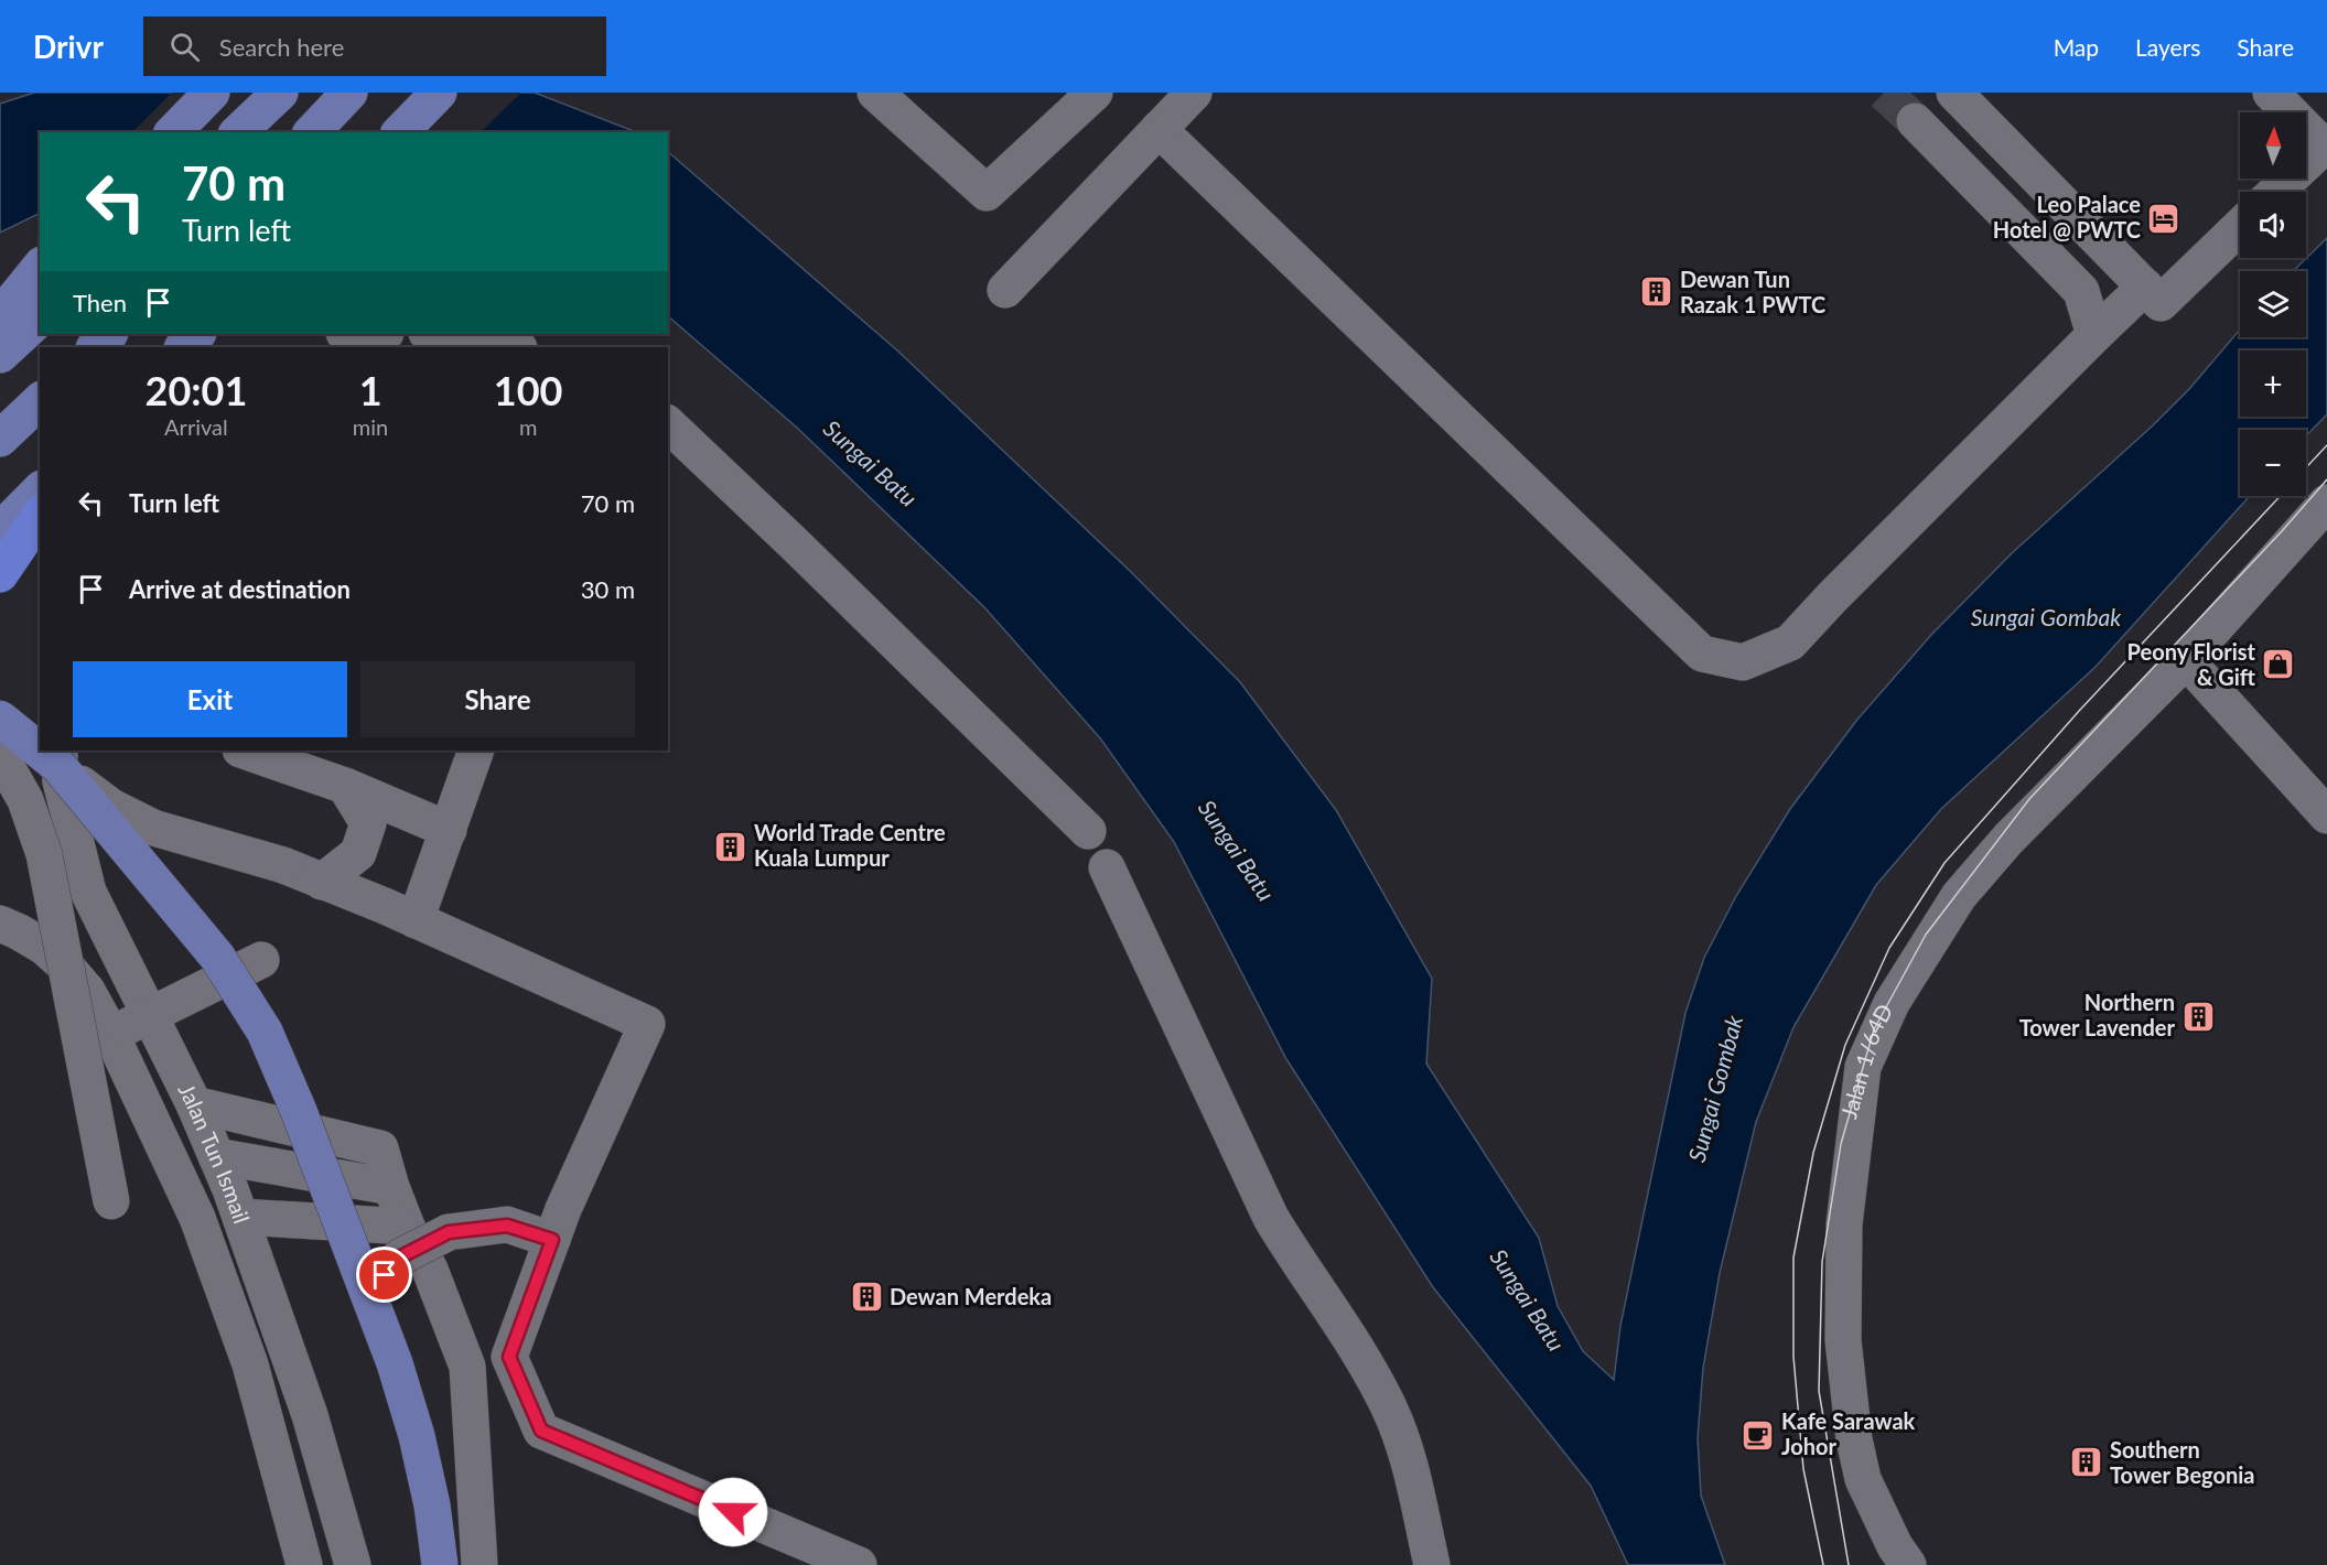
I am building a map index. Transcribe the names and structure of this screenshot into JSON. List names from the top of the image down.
{
  "streets": {
    "street": ["Jalan 1/64D", "Jalan Tun Ismail"]
  },
  "water": ["Sungai Batu", "Sungai Gombak"],
  "places": {
    "hotel": ["Leo Palace Hotel @ PWTC"],
    "building": [
      "Dewan Tun Razak 1 PWTC",
      "World Trade Centre Kuala Lumpur",
      "Northern Tower Lavender",
      "Dewan Merdeka",
      "Southern Tower Begonia"
    ],
    "shop": ["Peony Florist & Gift"],
    "cafe": ["Kafe Sarawak Johor"]
  },
  "north": "top",
  "page": {
    "header": "Drivr",
    "search": "Search here",
    "nav": ["Map", "Layers", "Share"],
    "map_buttons": ["+", "−"],
    "turn": ["70 m", "Turn left"],
    "then": "Then",
    "eta": [
      "20:01",
      "Arrival",
      "1",
      "min",
      "100",
      "m"
    ],
    "list": [
      {
        "name": "Turn left",
        "value": "70 m"
      },
      {
        "name": "Arrive at destination",
        "value": "30 m"
      }
    ],
    "buttons": ["Exit", "Share"]
  }
}
